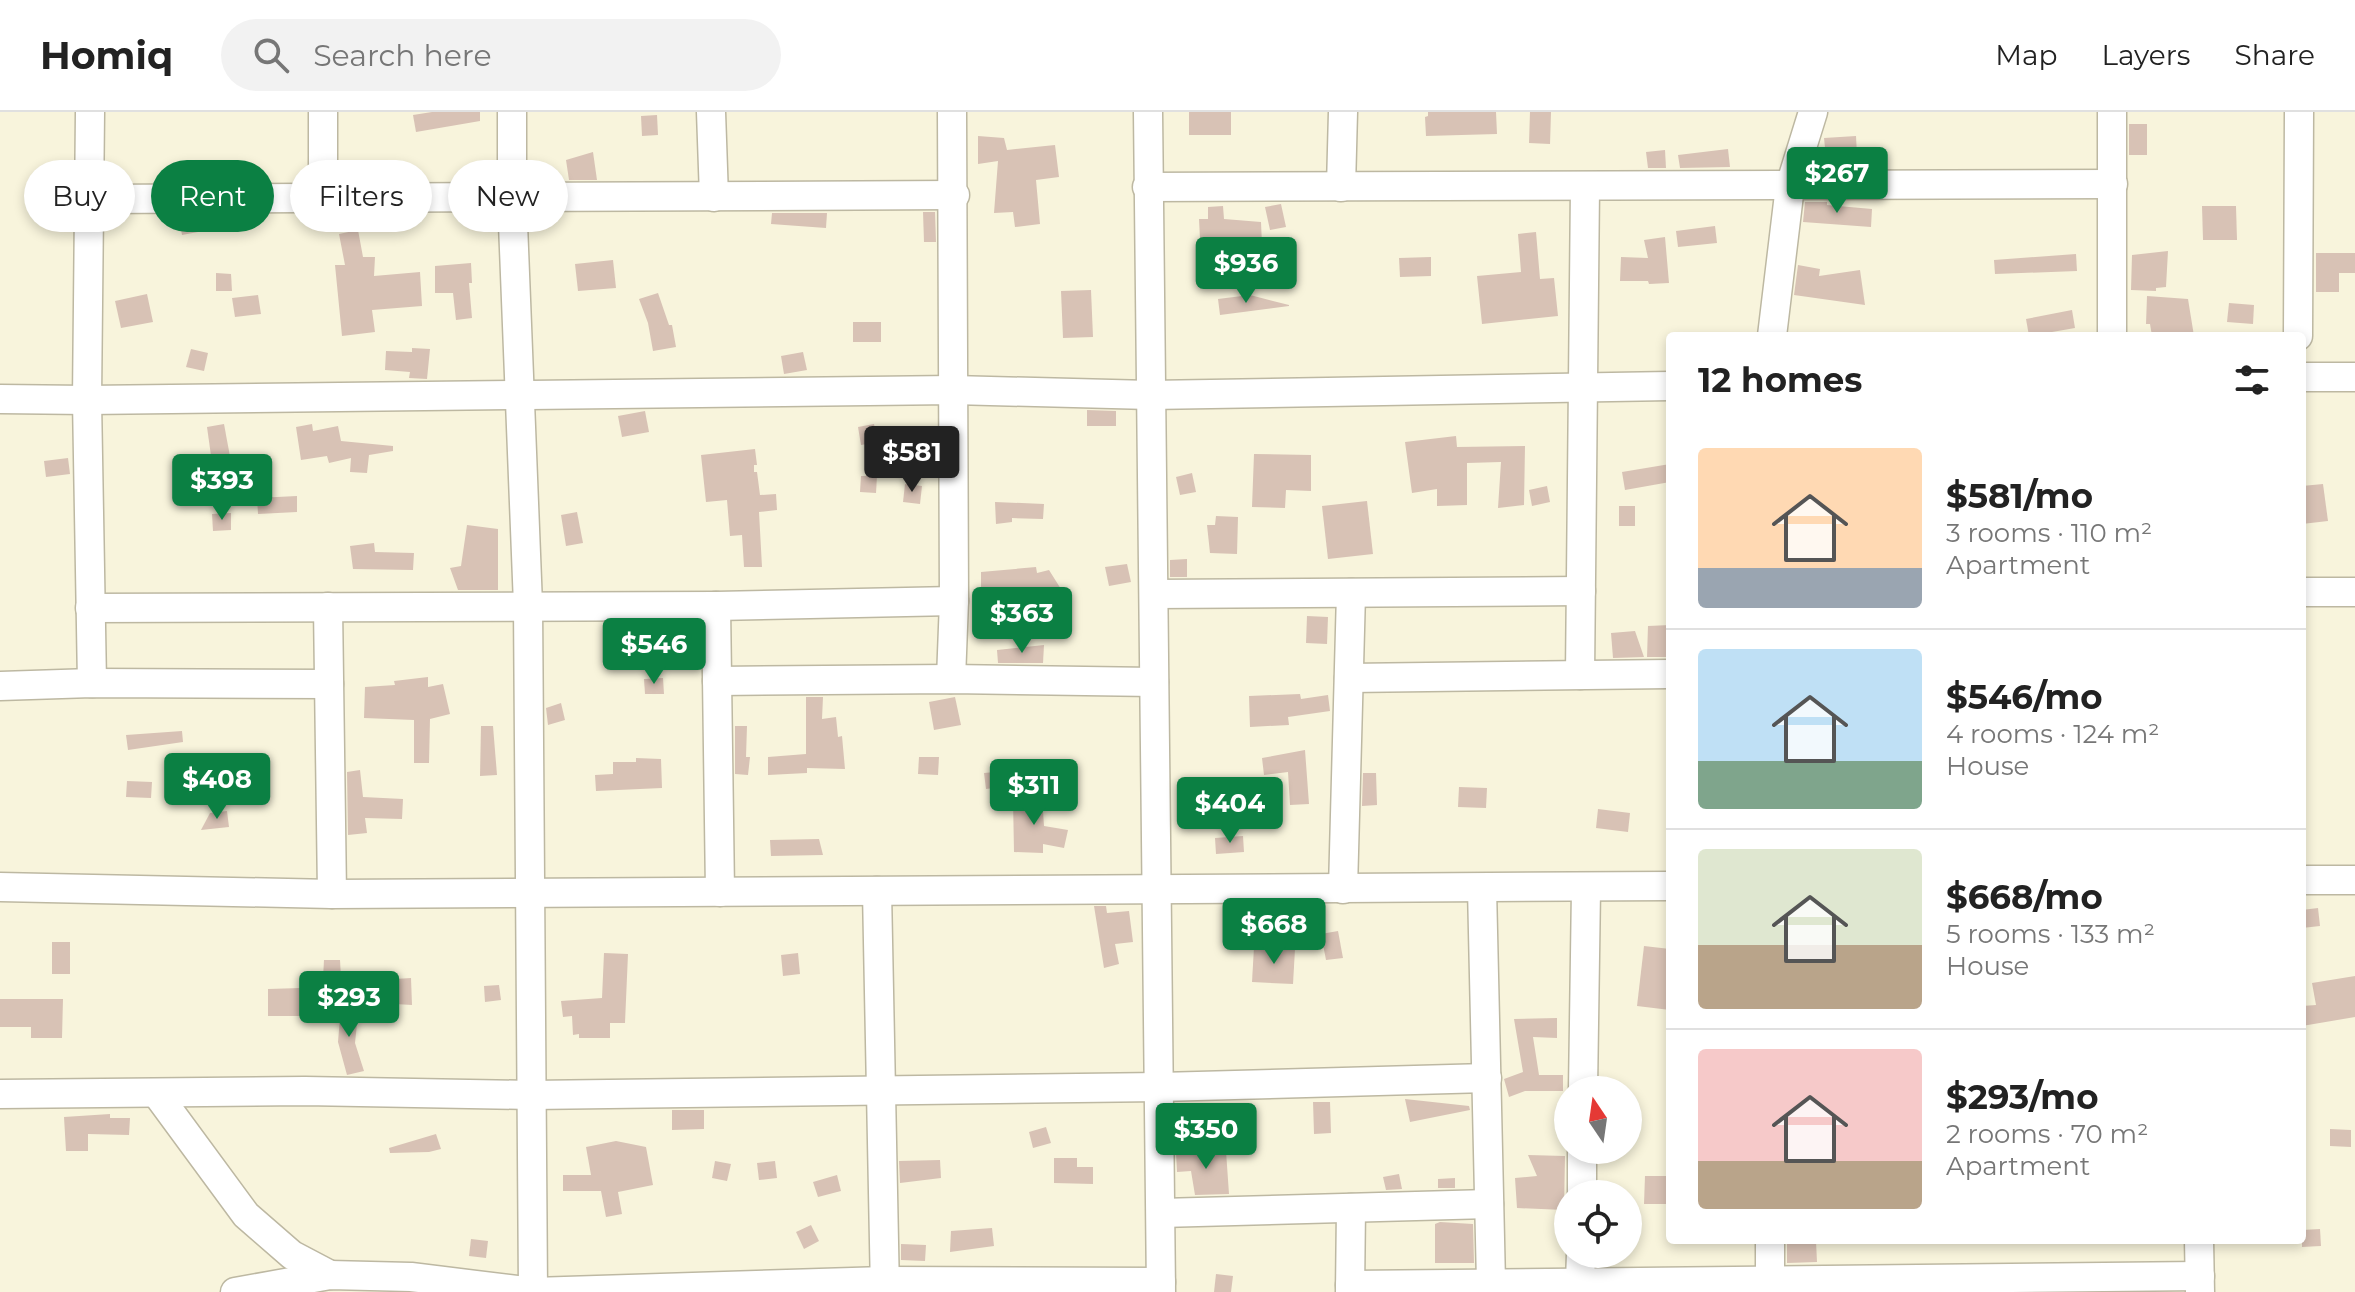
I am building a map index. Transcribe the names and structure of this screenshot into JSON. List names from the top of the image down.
{
  "north": "top",
  "page": {
    "header": "Homiq",
    "search": "Search here",
    "nav": ["Map", "Layers", "Share"],
    "price": [
      "$267",
      "$936",
      "$581",
      "$393",
      "$363",
      "$546",
      "$408",
      "$311",
      "$404",
      "$668",
      "$293",
      "$350"
    ],
    "chip": [
      "Buy",
      "Rent",
      "Filters",
      "New"
    ],
    "heading": "12 homes",
    "list": [
      {
        "name": "$581/mo",
        "note": "3 rooms · 110 m² · Apartment"
      },
      {
        "name": "$546/mo",
        "note": "4 rooms · 124 m² · House"
      },
      {
        "name": "$668/mo",
        "note": "5 rooms · 133 m² · House"
      },
      {
        "name": "$293/mo",
        "note": "2 rooms · 70 m² · Apartment"
      }
    ]
  }
}
